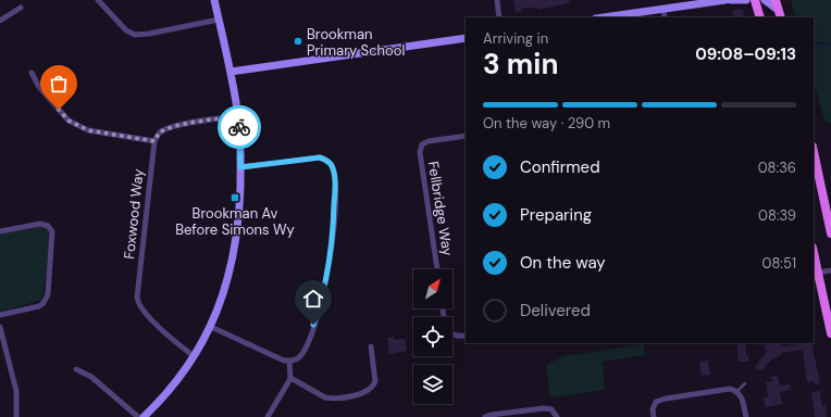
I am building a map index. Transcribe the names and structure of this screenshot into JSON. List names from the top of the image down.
{
  "streets": {
    "street": ["Fellbridge Way", "Foxwood Way"]
  },
  "places": {
    "other": ["Brookman Primary School"],
    "transit": ["Brookman Av Before Simons Wy"]
  },
  "north": "top right",
  "page": {
    "heading": ["3 min", "Arriving in", "09:08–09:13"],
    "bar": "On the way · 290 m",
    "list": [
      ["Confirmed", "08:36"],
      ["Preparing", "08:39"],
      ["On the way", "08:51"],
      "Delivered"
    ]
  }
}
